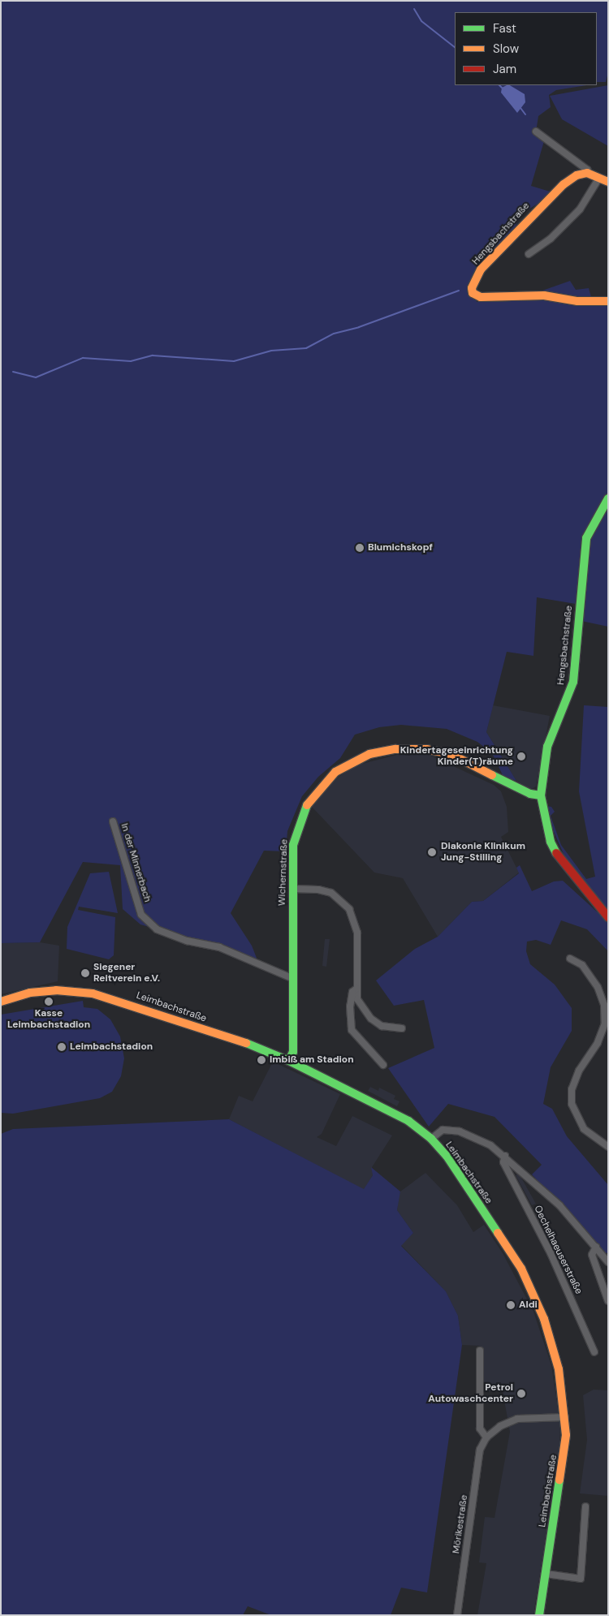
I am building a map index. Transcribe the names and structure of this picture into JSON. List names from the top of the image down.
{
  "streets": {
    "street": [
      "Hengsbachstraße",
      "In der Minnerbach",
      "Wichernstraße",
      "Leimbachstraße",
      "Oechelhaeuserstraße",
      "Mörikestraße"
    ]
  },
  "crossings": [
    ["Hengsbachstraße", "Wichernstraße"],
    ["In der Minnerbach", "Wichernstraße"],
    ["Wichernstraße", "Leimbachstraße"]
  ],
  "places": [
    "Blumichskopf",
    "Kindertageseinrichtung Kinder(T)räume",
    "Diakonie Klinikum Jung-Stilling",
    "Siegener Reitverein e.V.",
    "Kasse Leimbachstadion",
    "Leimbachstadion",
    "Imbiß am Stadion",
    "Aldi",
    "Petrol Autowaschcenter"
  ],
  "legend": ["Fast", "Slow", "Jam"]
}
